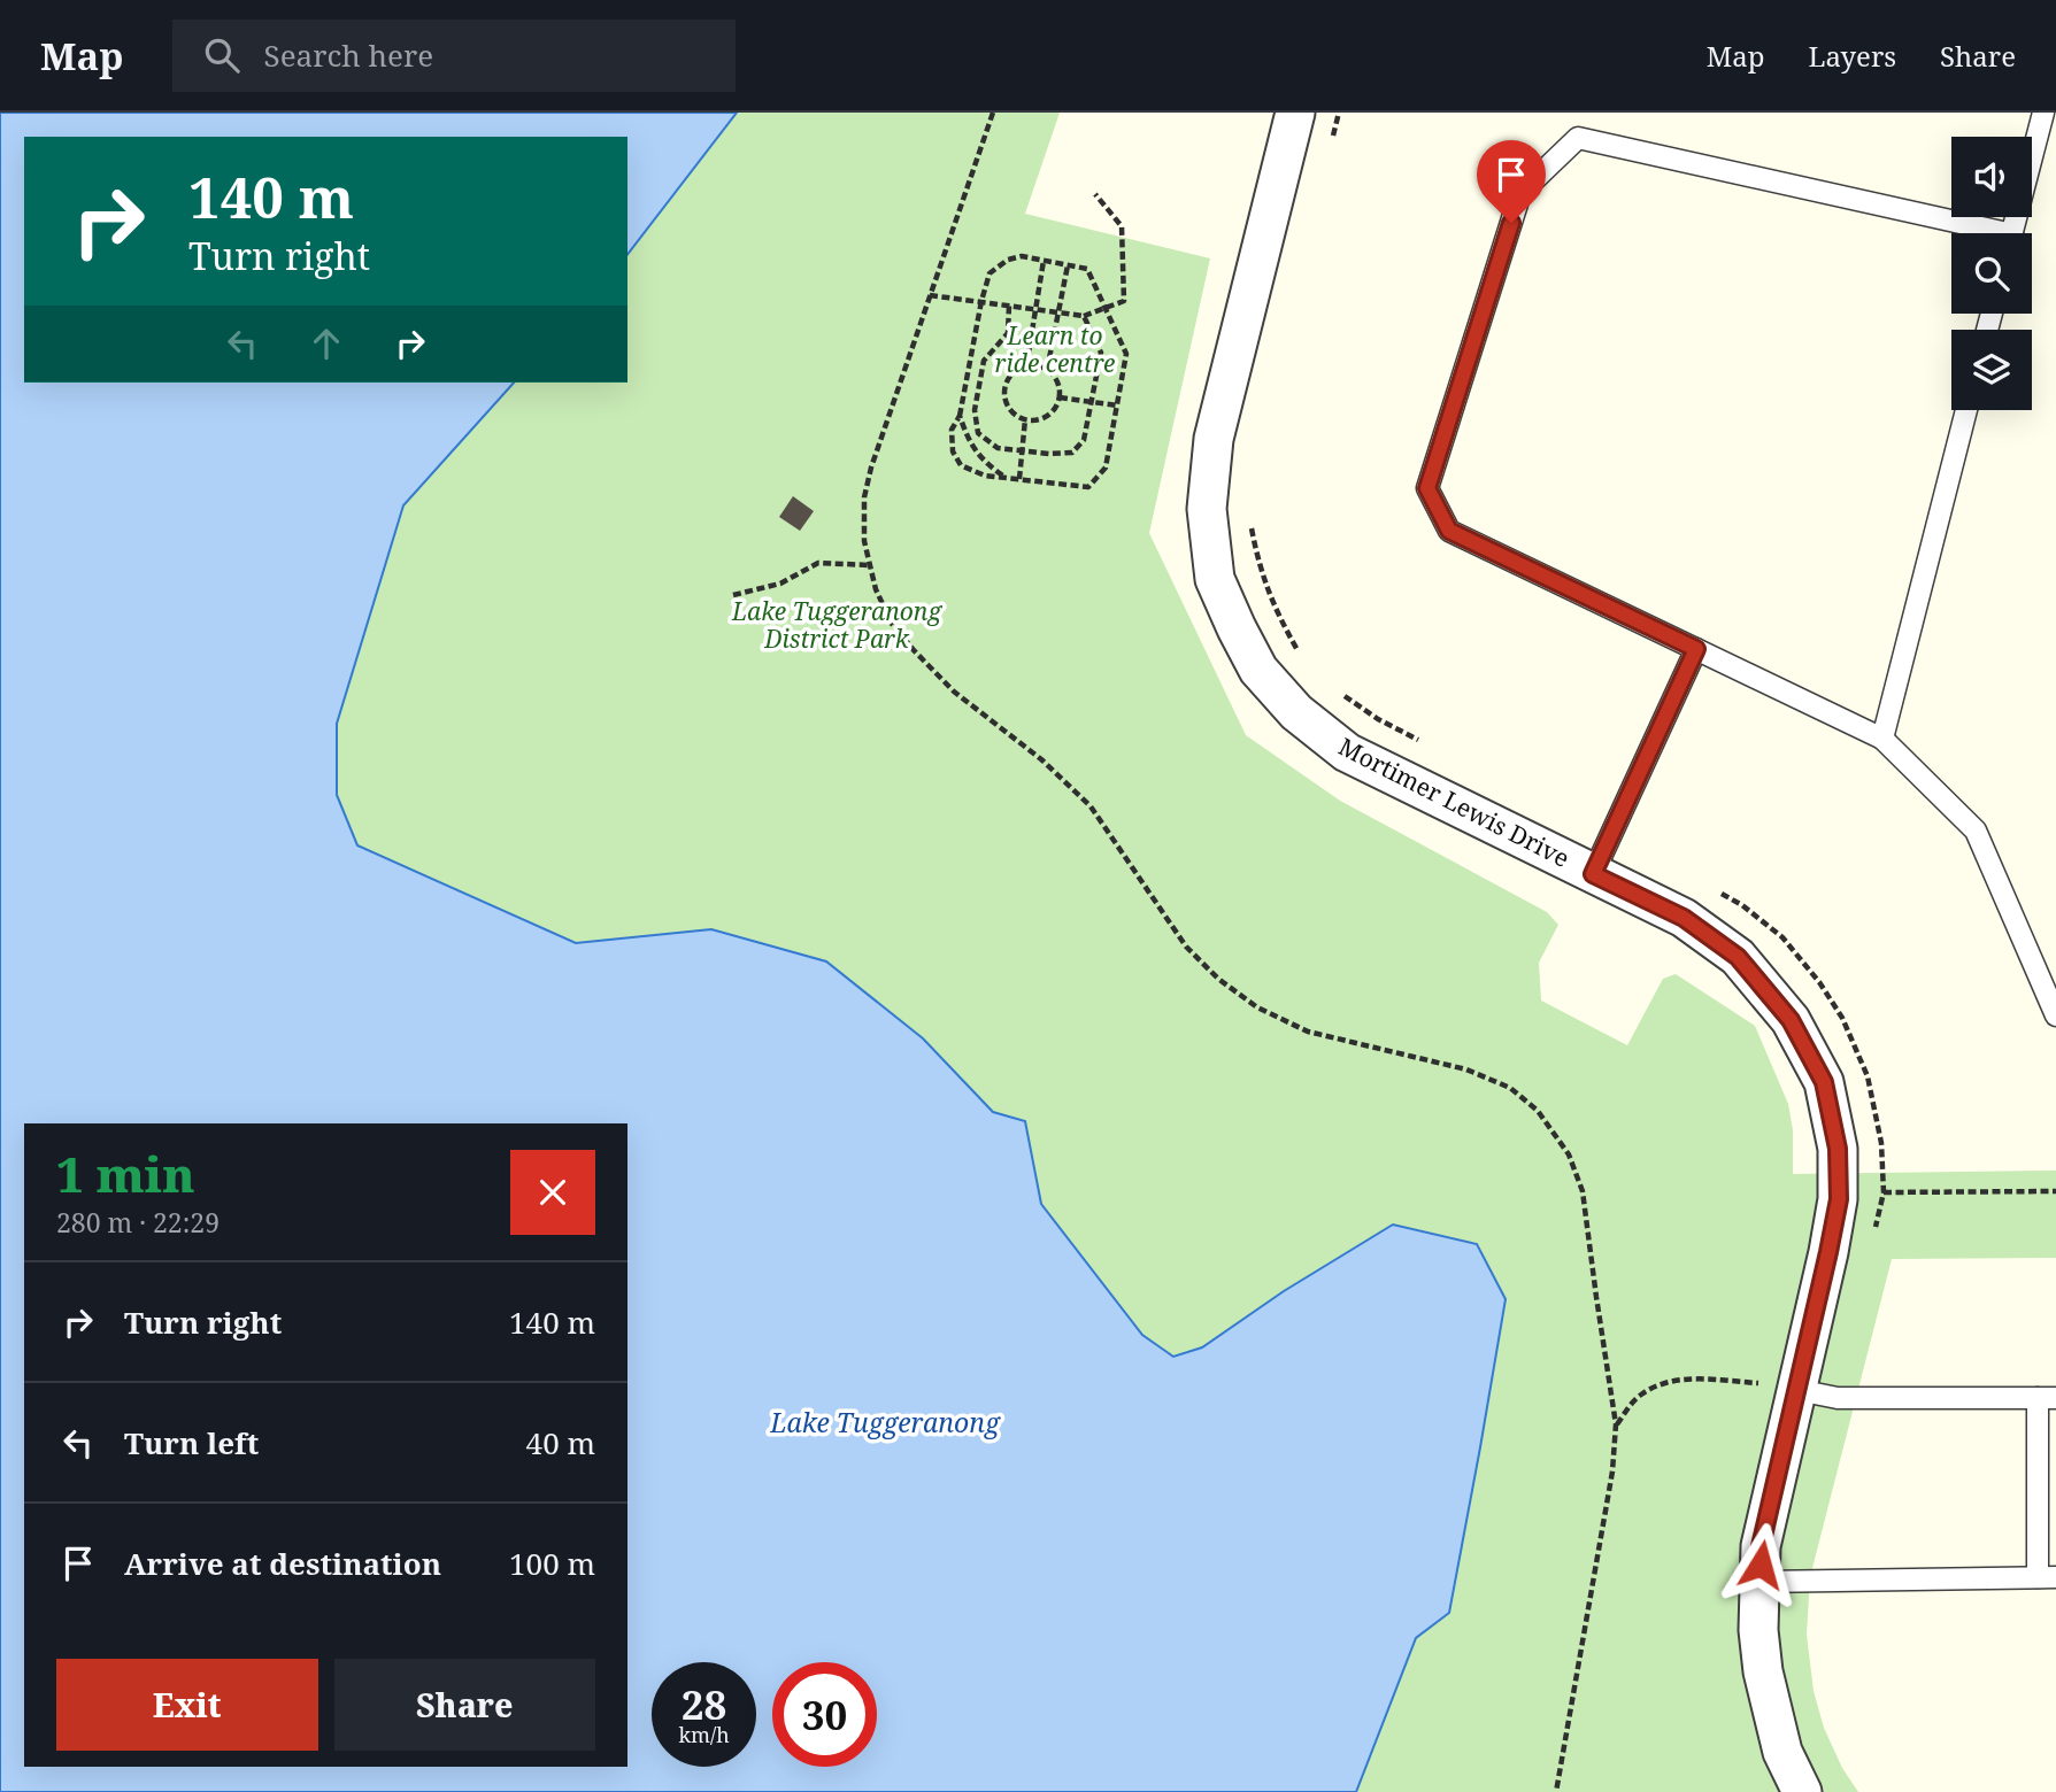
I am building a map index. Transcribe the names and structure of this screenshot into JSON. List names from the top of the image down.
{
  "streets": {
    "street": ["Mortimer Lewis Drive"]
  },
  "water": ["Lake Tuggeranong"],
  "parks": ["Learn to ride centre", "Lake Tuggeranong District Park"],
  "page": {
    "header": "Map",
    "search": "Search here",
    "nav": ["Map", "Layers", "Share"],
    "turn": ["140 m", "Turn right"],
    "heading": ["1 min", "280 m · 22:29"],
    "list": [
      {
        "name": "Turn right",
        "value": "140 m"
      },
      {
        "name": "Turn left",
        "value": "40 m"
      },
      {
        "name": "Arrive at destination",
        "value": "100 m"
      }
    ],
    "buttons": ["Exit", "Share"],
    "speed": "28 km/h",
    "limit": "30"
  }
}
